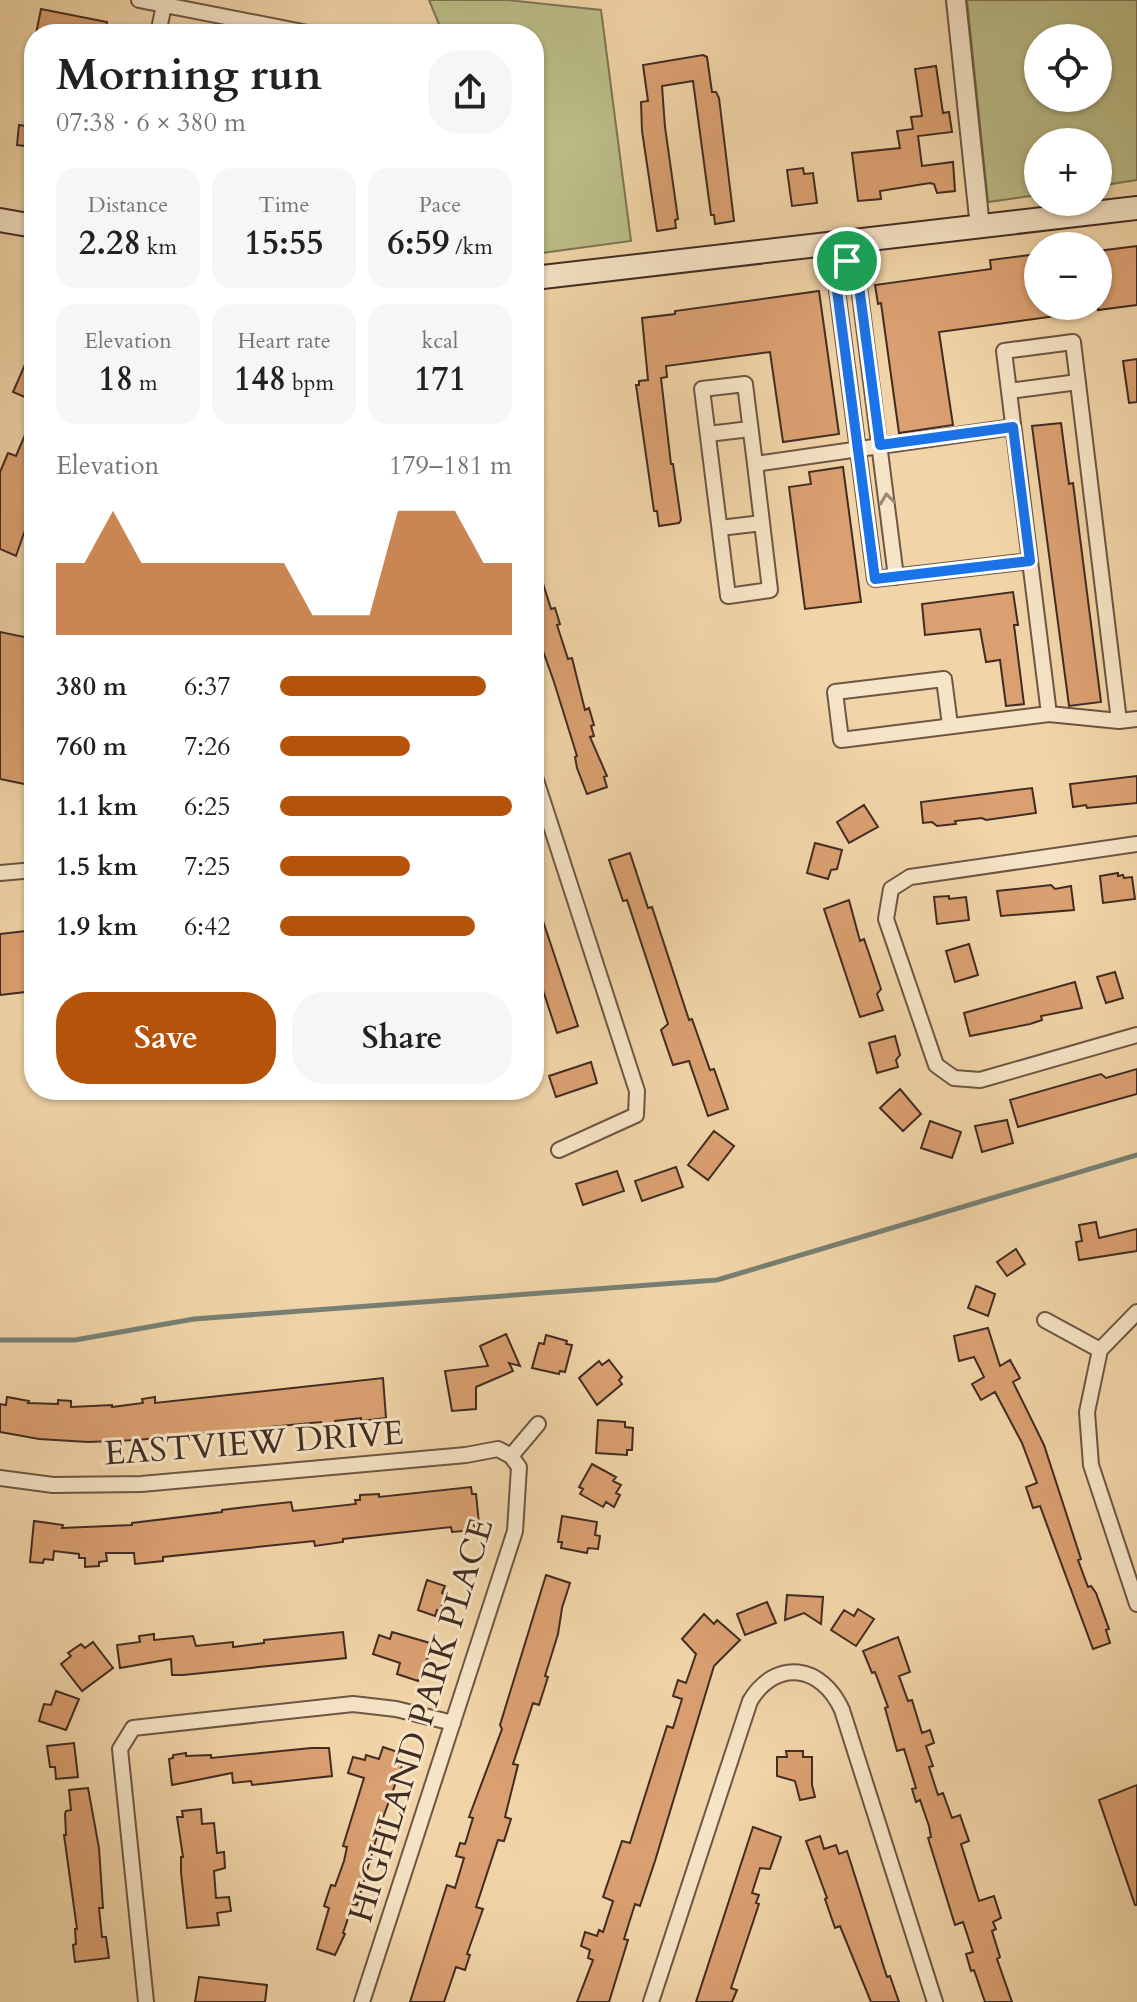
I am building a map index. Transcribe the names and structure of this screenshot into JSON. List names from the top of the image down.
{
  "streets": {
    "street": ["EASTVIEW DRIVE", "HIGHLAND PARK PLACE"]
  },
  "crossings": [
    ["EASTVIEW DRIVE", "HIGHLAND PARK PLACE"]
  ],
  "page": {
    "map_buttons": ["+", "−"],
    "heading": ["Morning run", "07:38 · 6 × 380 m"],
    "stats": [
      ["Distance", "2.28 km"],
      ["Time", "15:55"],
      ["Pace", "6:59 /km"],
      ["Elevation", "18 m"],
      ["Heart rate", "148 bpm"],
      ["kcal", "171"]
    ],
    "chart": ["Elevation", "179–181 m"],
    "list": [
      {
        "name": "380 m",
        "note": "6:37"
      },
      {
        "name": "760 m",
        "note": "7:26"
      },
      {
        "name": "1.1 km",
        "note": "6:25"
      },
      {
        "name": "1.5 km",
        "note": "7:25"
      },
      {
        "name": "1.9 km",
        "note": "6:42"
      }
    ],
    "buttons": ["Save", "Share"]
  }
}
